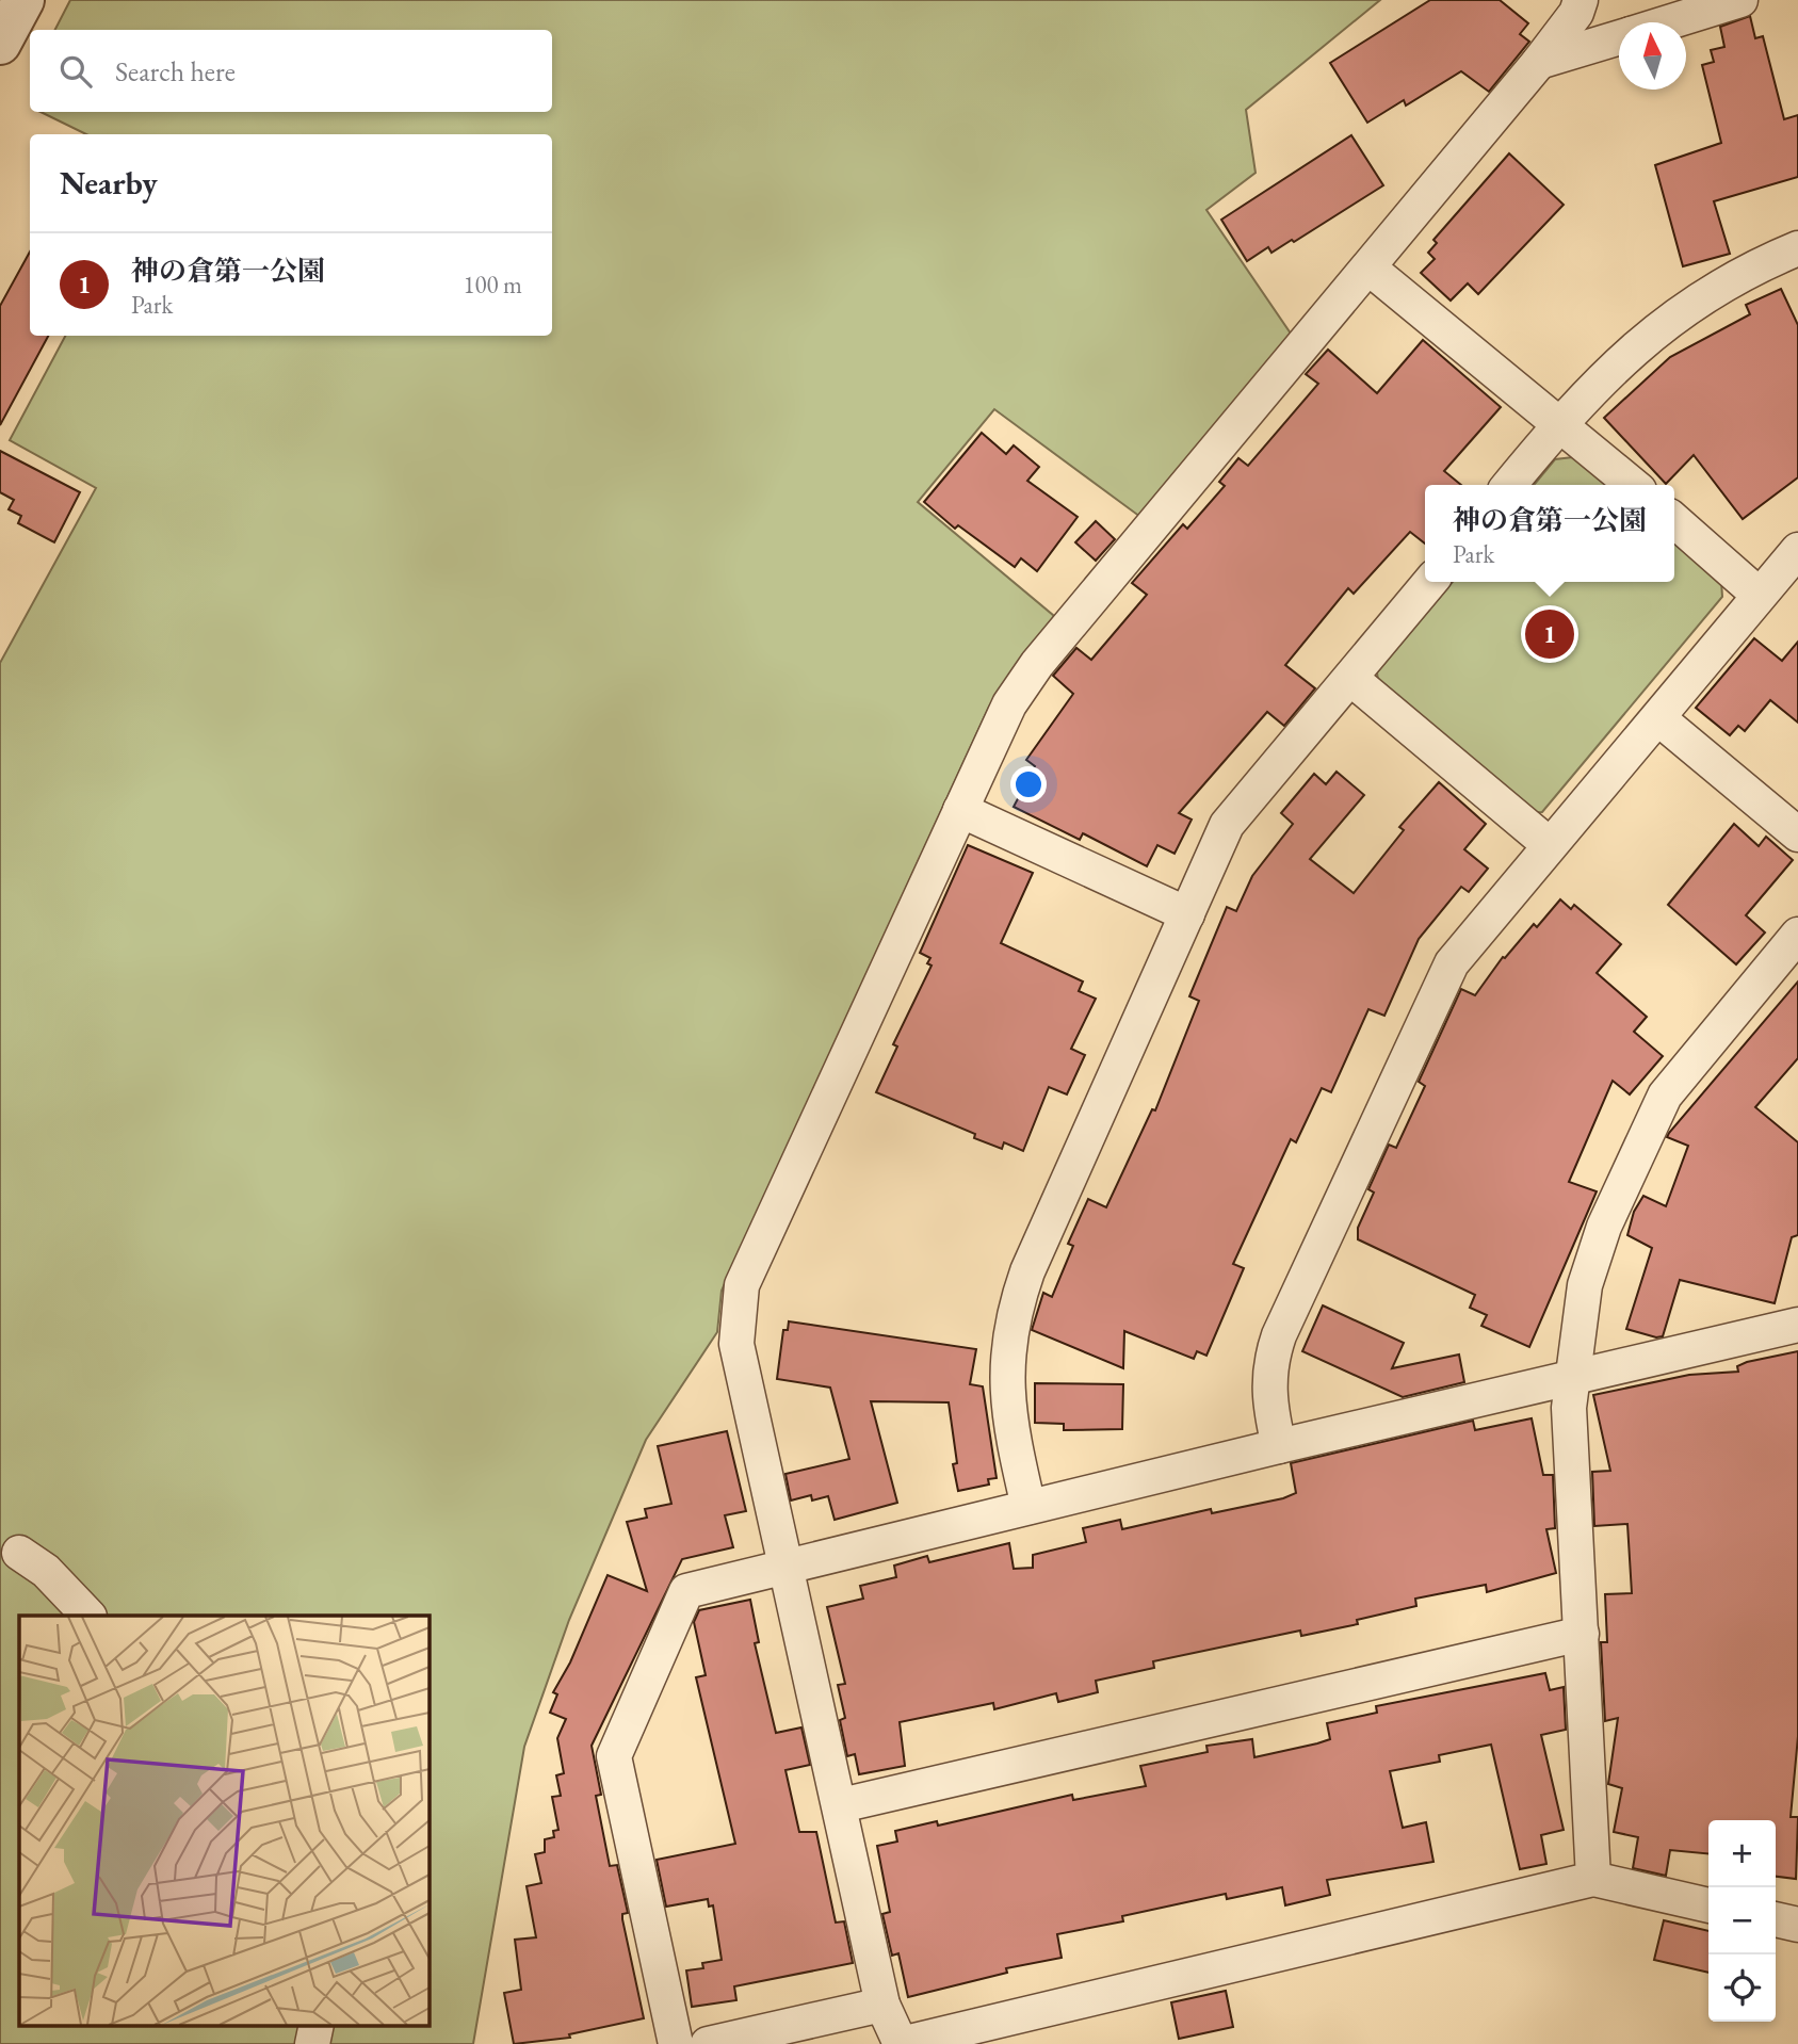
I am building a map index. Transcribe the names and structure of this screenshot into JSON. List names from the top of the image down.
{
  "north": "top",
  "page": {
    "search": "Search here",
    "heading": "Nearby",
    "list": [
      {
        "mark": "1",
        "name": "神の倉第一公園",
        "note": "Park",
        "value": "100 m"
      }
    ],
    "popup": ["神の倉第一公園", "Park"],
    "pins": "1",
    "map_buttons": ["+", "−"]
  }
}
